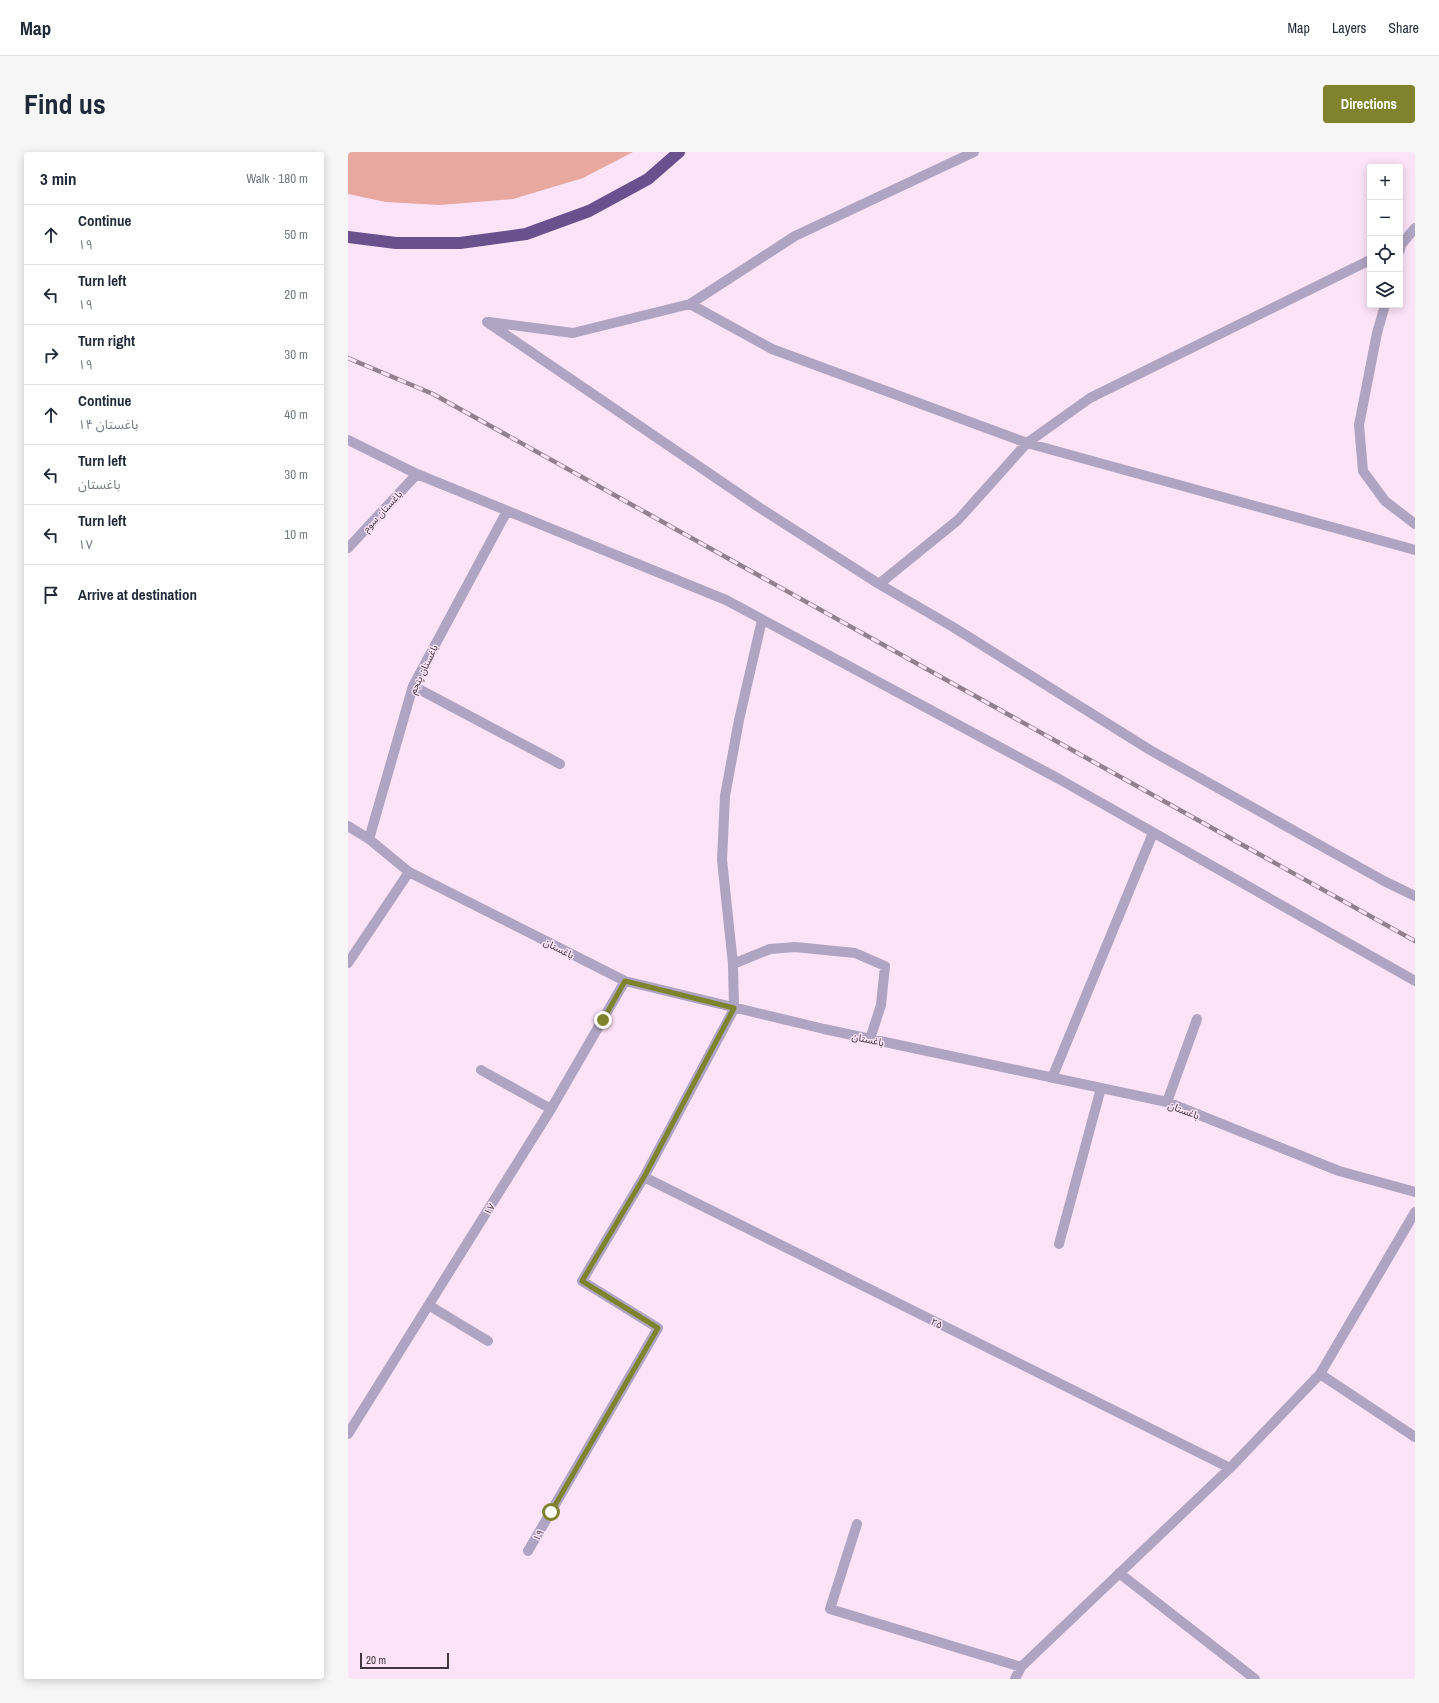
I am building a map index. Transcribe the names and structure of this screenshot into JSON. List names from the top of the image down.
{
  "streets": {
    "street": [
      "باغستان سوم",
      "باغستان پنجم",
      "باغستان",
      "۱۷",
      "۲۵",
      "۱۹"
    ]
  },
  "crossings": [
    ["باغستان پنجم", "باغستان"],
    ["باغستان", "۱۷"],
    ["۲۵", "۱۹"]
  ],
  "scale_bar": "20 m",
  "page": {
    "header": "Map",
    "nav": ["Map", "Layers", "Share"],
    "title": "Find us",
    "buttons": "Directions",
    "heading": ["3 min", "Walk · 180 m"],
    "map_buttons": ["+", "−"],
    "list": [
      ["Continue", "۱۹", "50 m"],
      ["Turn left", "۱۹", "20 m"],
      ["Turn right", "۱۹", "30 m"],
      ["Continue", "باغستان ۱۴", "40 m"],
      ["Turn left", "باغستان", "30 m"],
      ["Turn left", "۱۷", "10 m"],
      "Arrive at destination"
    ],
    "scale": "20 m"
  }
}
